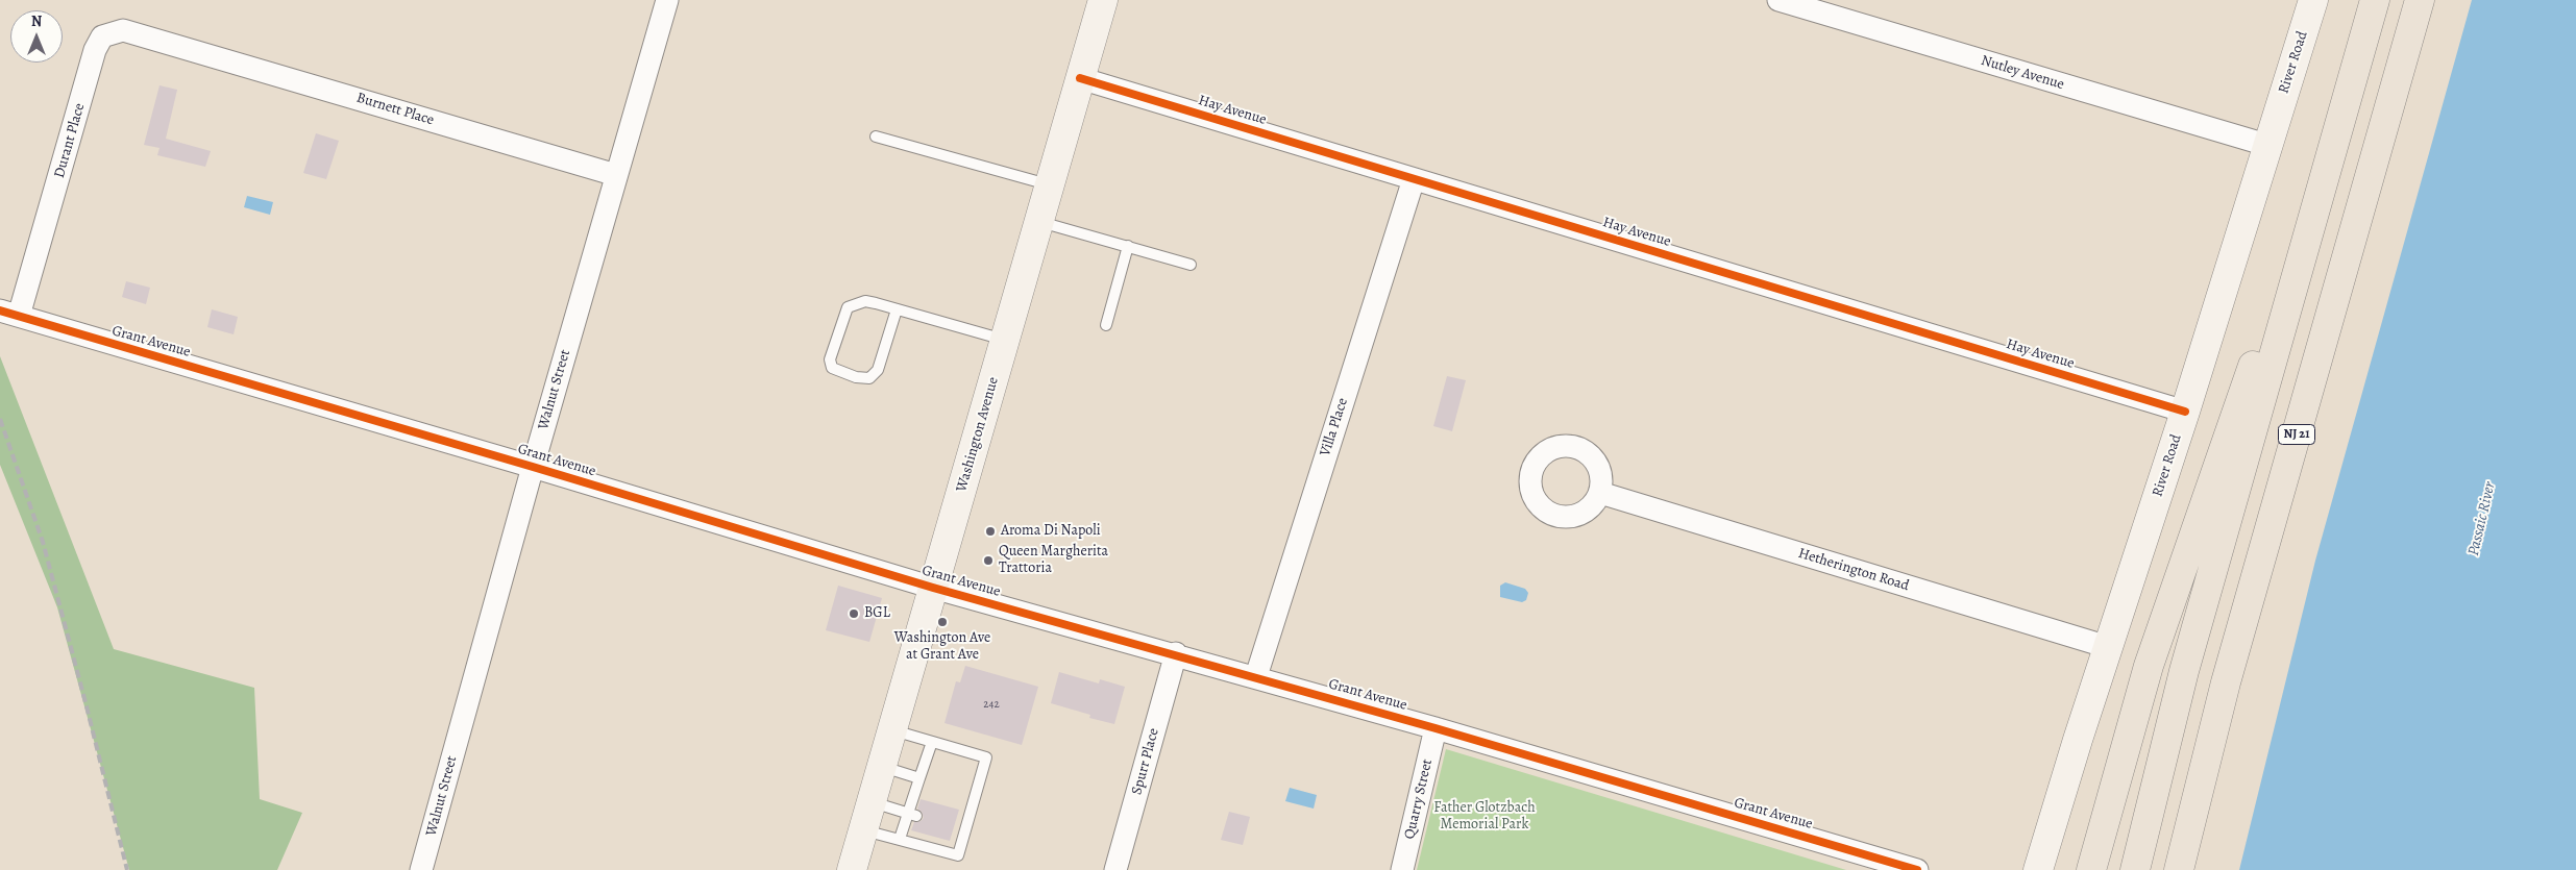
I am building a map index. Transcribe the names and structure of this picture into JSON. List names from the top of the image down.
{
  "streets": {
    "highway": ["NJ 21"],
    "main road": ["River Road", "Washington Avenue"],
    "street": [
      "Nutley Avenue",
      "Burnett Place",
      "Hay Avenue",
      "Durant Place",
      "Grant Avenue",
      "Walnut Street",
      "Villa Place",
      "Hetherington Road",
      "Spurr Place",
      "Quarry Street"
    ]
  },
  "crossings": [
    ["River Road", "Nutley Avenue"],
    ["River Road", "Hay Avenue"],
    ["River Road", "Hetherington Road"],
    ["Burnett Place", "Durant Place"],
    ["Burnett Place", "Walnut Street"],
    ["Hay Avenue", "Villa Place"],
    ["Hay Avenue", "Washington Avenue"],
    ["Durant Place", "Grant Avenue"],
    ["Grant Avenue", "Walnut Street"],
    ["Grant Avenue", "Villa Place"],
    ["Grant Avenue", "Washington Avenue"],
    ["Grant Avenue", "Spurr Place"],
    ["Grant Avenue", "Quarry Street"]
  ],
  "water": ["Passaic River"],
  "parks": ["Father Glotzbach Memorial Park"],
  "places": [
    "Aroma Di Napoli",
    "Queen Margherita Trattoria",
    "BGL",
    "Washington Ave at Grant Ave"
  ],
  "house_numbers": ["242"],
  "north": "top"
}
